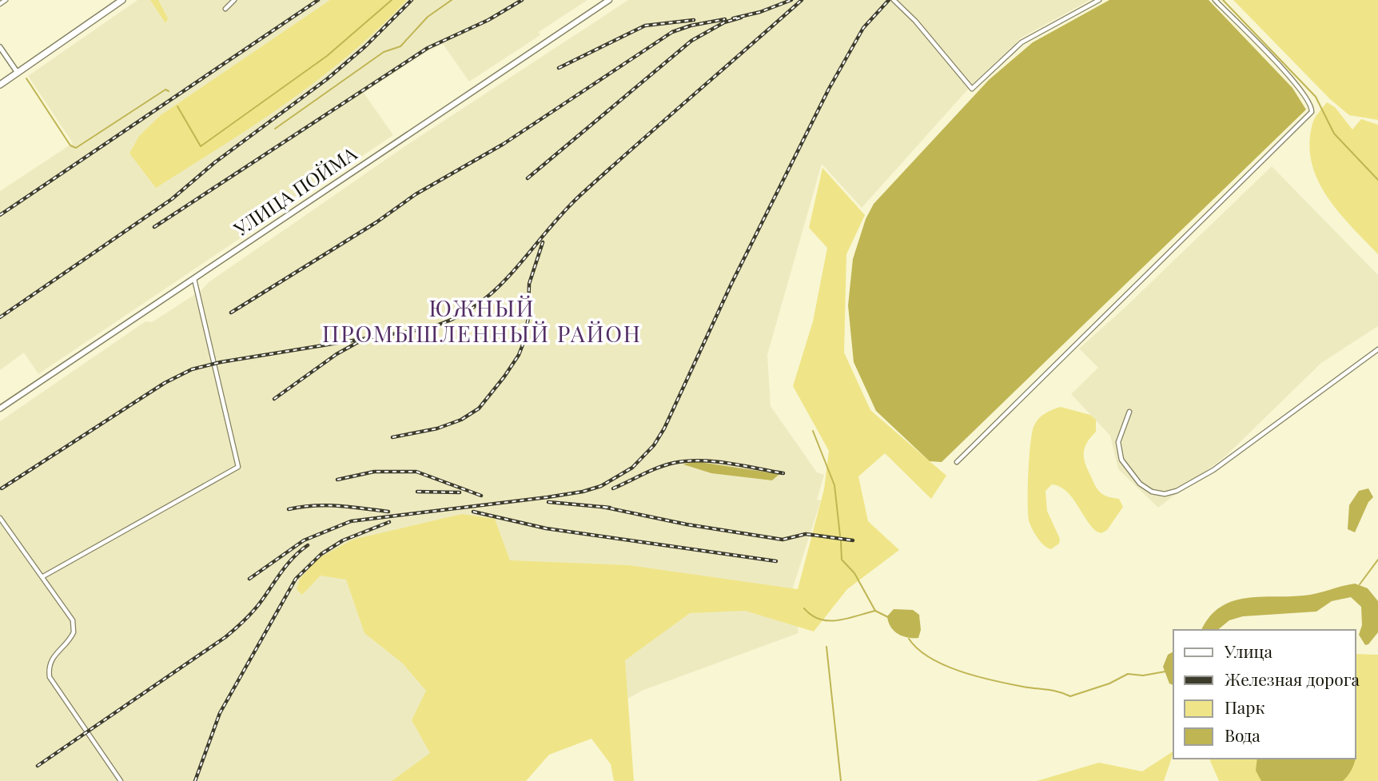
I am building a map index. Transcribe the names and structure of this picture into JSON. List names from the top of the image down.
{
  "streets": {
    "main road": ["УЛИЦА ПОЙМА"]
  },
  "districts": ["ЮЖНЫЙ ПРОМЫШЛЕННЫЙ РАЙОН"],
  "legend": [
    "Улица",
    "Железная дорога",
    "Парк",
    "Вода"
  ]
}
